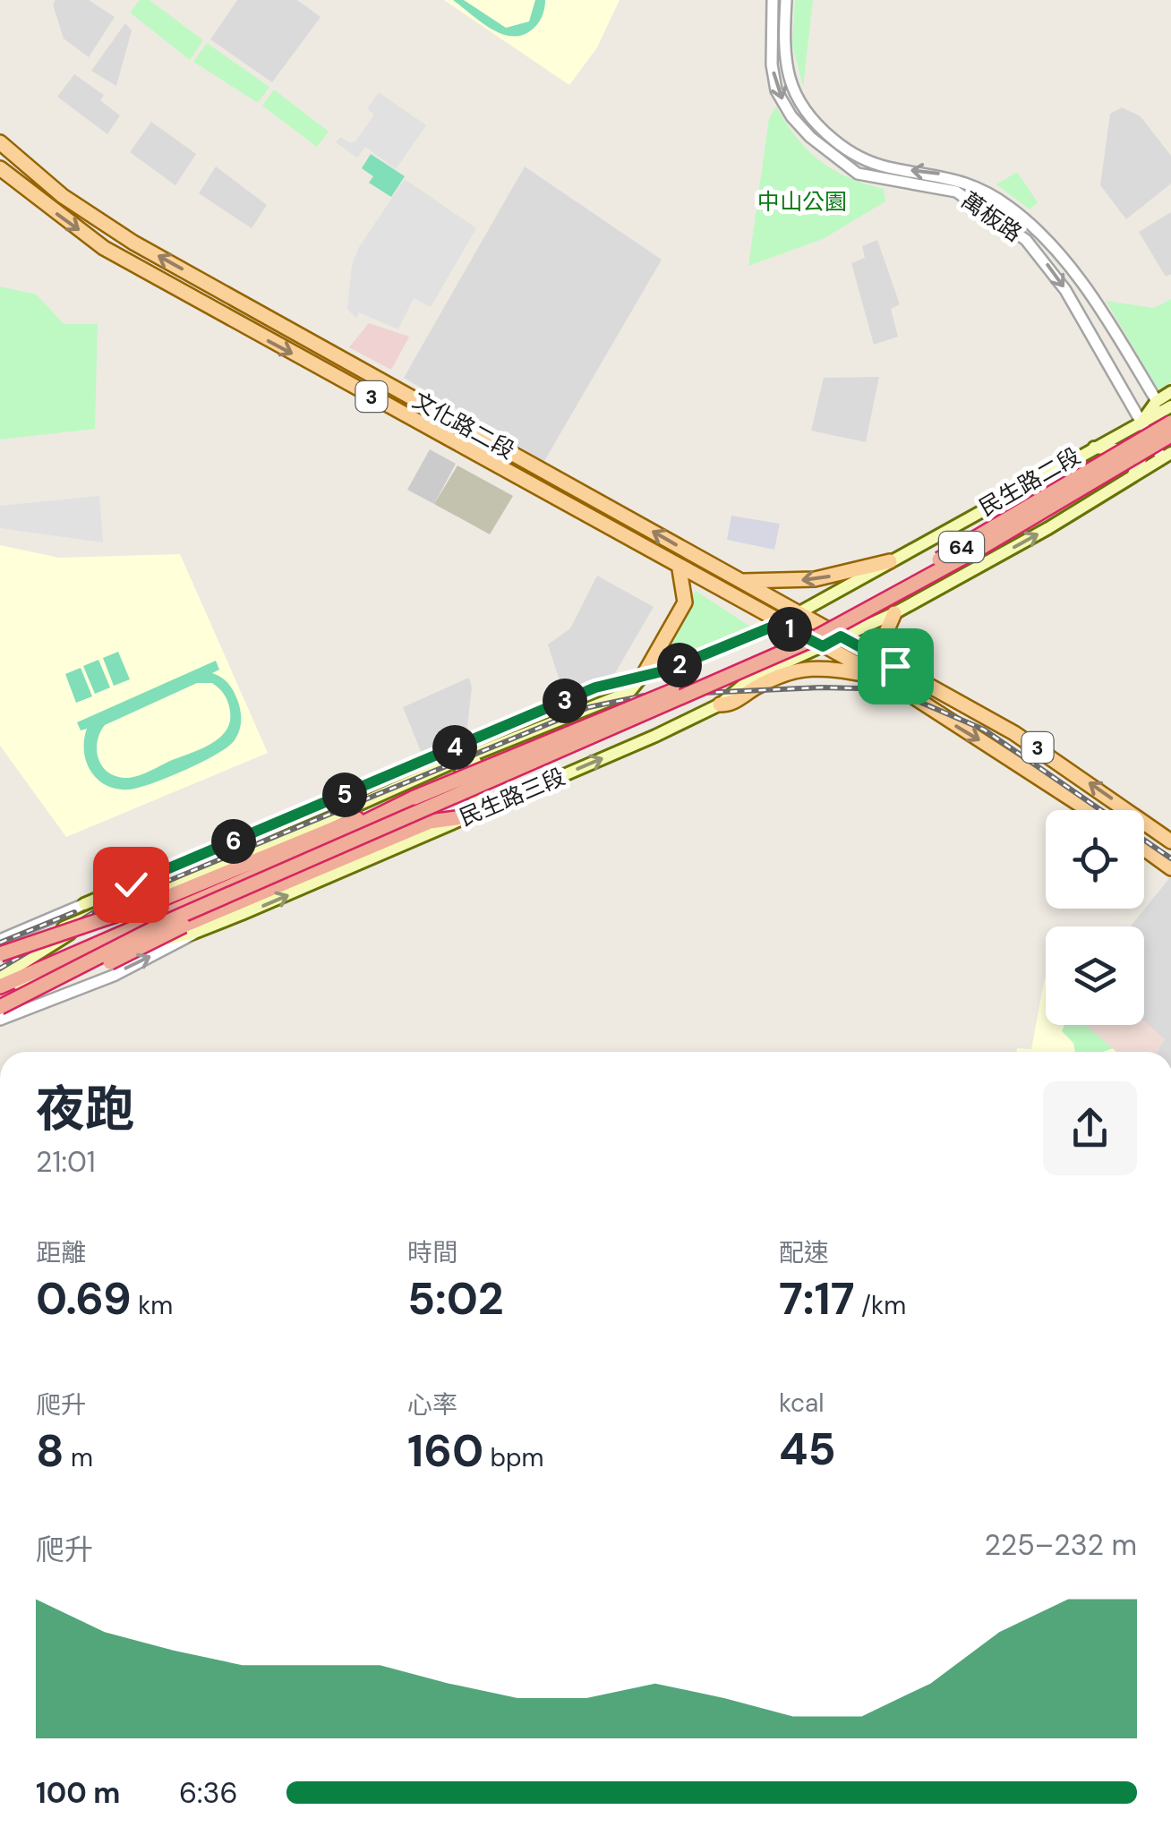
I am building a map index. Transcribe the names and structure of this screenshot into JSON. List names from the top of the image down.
{
  "streets": {
    "highway": ["64"],
    "main road": [
      "3",
      "文化路二段",
      "民生路二段",
      "民生路三段"
    ],
    "street": ["萬板路"]
  },
  "crossings": [
    ["萬板路", "民生路二段"],
    ["萬板路", "64"],
    ["3", "文化路二段"],
    ["3", "民生路二段"],
    ["3", "民生路三段"],
    ["文化路二段", "民生路二段"],
    ["民生路二段", "64"]
  ],
  "parks": ["中山公園"],
  "page": {
    "pins": [
      "1",
      "2",
      "3",
      "4",
      "5",
      "6"
    ],
    "heading": ["夜跑", "21:01"],
    "stats": [
      ["距離", "0.69 km"],
      ["時間", "5:02"],
      ["配速", "7:17 /km"],
      ["爬升", "8 m"],
      ["心率", "160 bpm"],
      ["kcal", "45"]
    ],
    "chart": ["爬升", "225–232 m"],
    "list": [
      {
        "name": "100 m",
        "note": "6:36"
      }
    ]
  }
}
